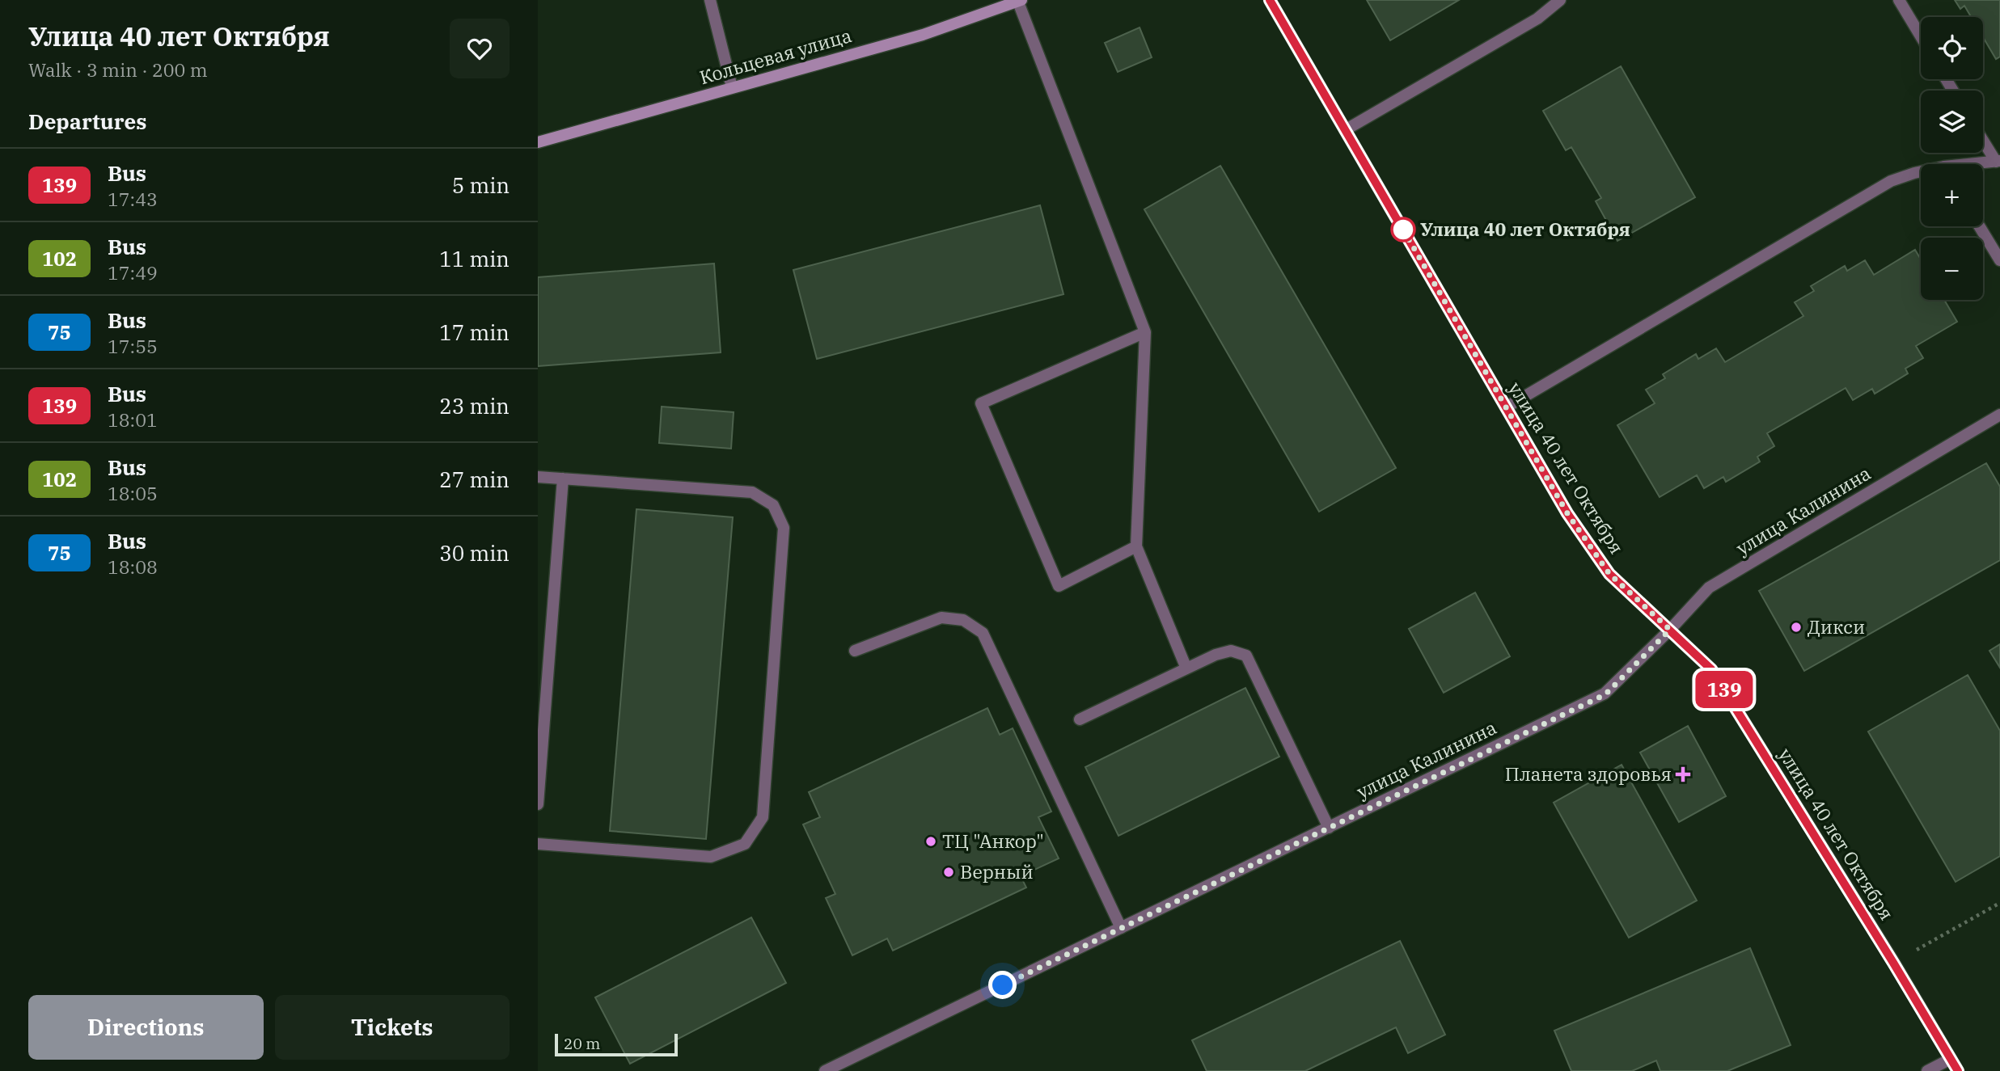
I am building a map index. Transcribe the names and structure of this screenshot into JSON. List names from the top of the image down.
{
  "streets": {
    "street": ["Кольцевая улица", "улица 40 лет Октября", "улица Калинина"]
  },
  "crossings": [
    ["улица 40 лет Октября", "улица Калинина"]
  ],
  "places": {
    "other": [
      "Улица 40 лет Октября",
      "Дикси",
      "ТЦ \"Анкор\"",
      "Верный"
    ],
    "health": ["Планета здоровья"]
  },
  "lines": ["bus line 139"],
  "scale_bar": "20 m",
  "page": {
    "heading": [
      ["Улица 40 лет Октября", "Walk · 3 min · 200 m"],
      "Departures"
    ],
    "on_map": "139",
    "map_buttons": ["+", "−"],
    "list": [
      {
        "mark": "139",
        "name": "Bus",
        "note": "17:43",
        "value": "5 min"
      },
      {
        "mark": "102",
        "name": "Bus",
        "note": "17:49",
        "value": "11 min"
      },
      {
        "mark": "75",
        "name": "Bus",
        "note": "17:55",
        "value": "17 min"
      },
      {
        "mark": "139",
        "name": "Bus",
        "note": "18:01",
        "value": "23 min"
      },
      {
        "mark": "102",
        "name": "Bus",
        "note": "18:05",
        "value": "27 min"
      },
      {
        "mark": "75",
        "name": "Bus",
        "note": "18:08",
        "value": "30 min"
      }
    ],
    "buttons": ["Directions", "Tickets"],
    "scale": "20 m"
  }
}
